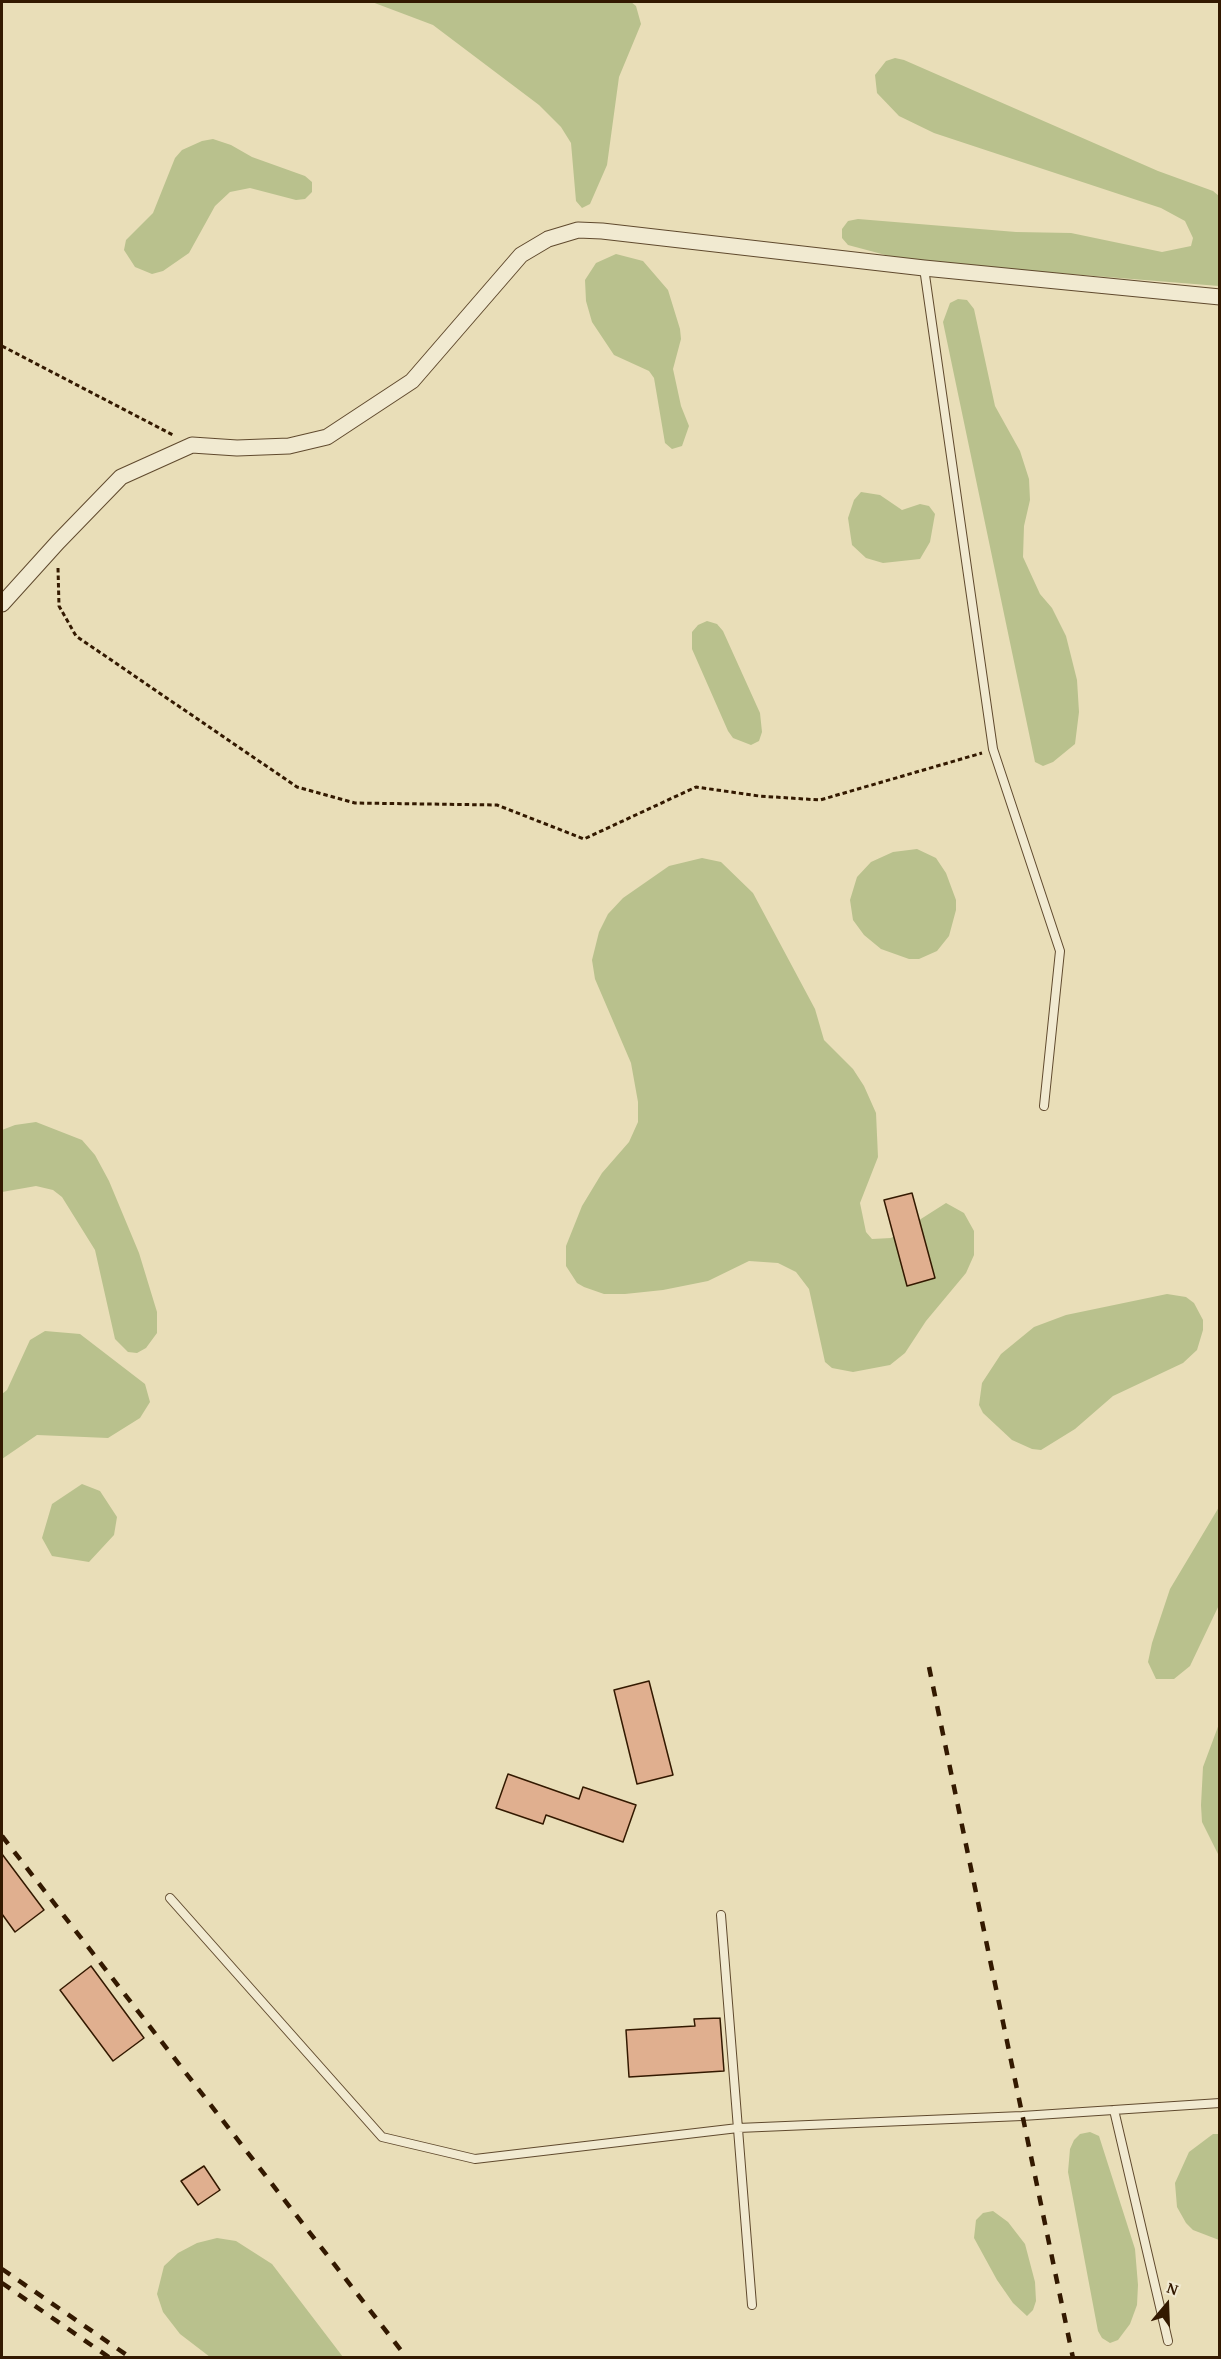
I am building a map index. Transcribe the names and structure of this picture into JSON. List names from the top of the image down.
{
  "north": "top"
}
